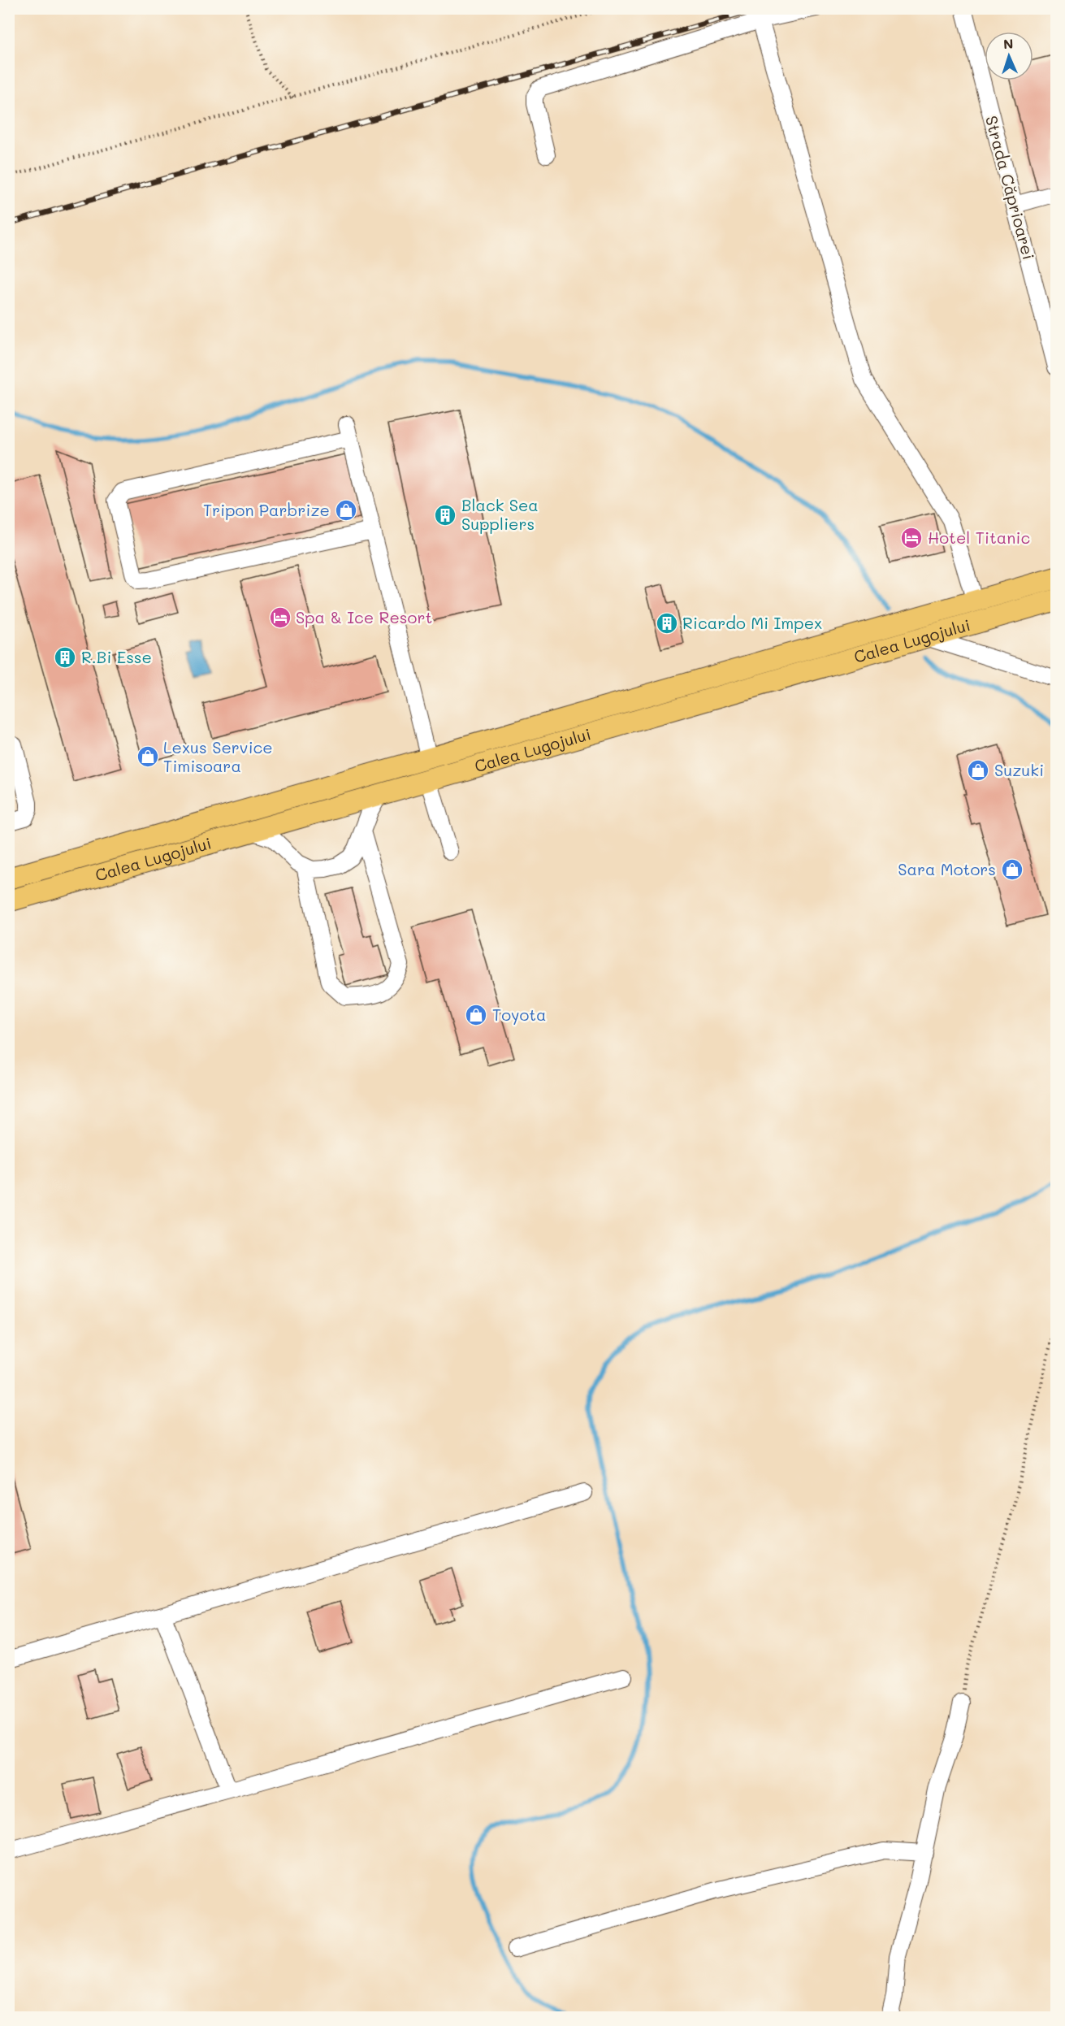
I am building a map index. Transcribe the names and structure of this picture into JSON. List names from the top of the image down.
{
  "streets": {
    "main road": ["Calea Lugojului"],
    "street": ["Strada Căprioarei"]
  },
  "places": {
    "shop": [
      "Tripon Parbrize",
      "Lexus Service Timisoara",
      "Suzuki",
      "Sara Motors",
      "Toyota"
    ],
    "building": ["Black Sea Suppliers", "Ricardo Mi Impex", "R.Bi Esse"],
    "hotel": ["Hotel Titanic", "Spa & Ice Resort"]
  },
  "north": "top"
}
